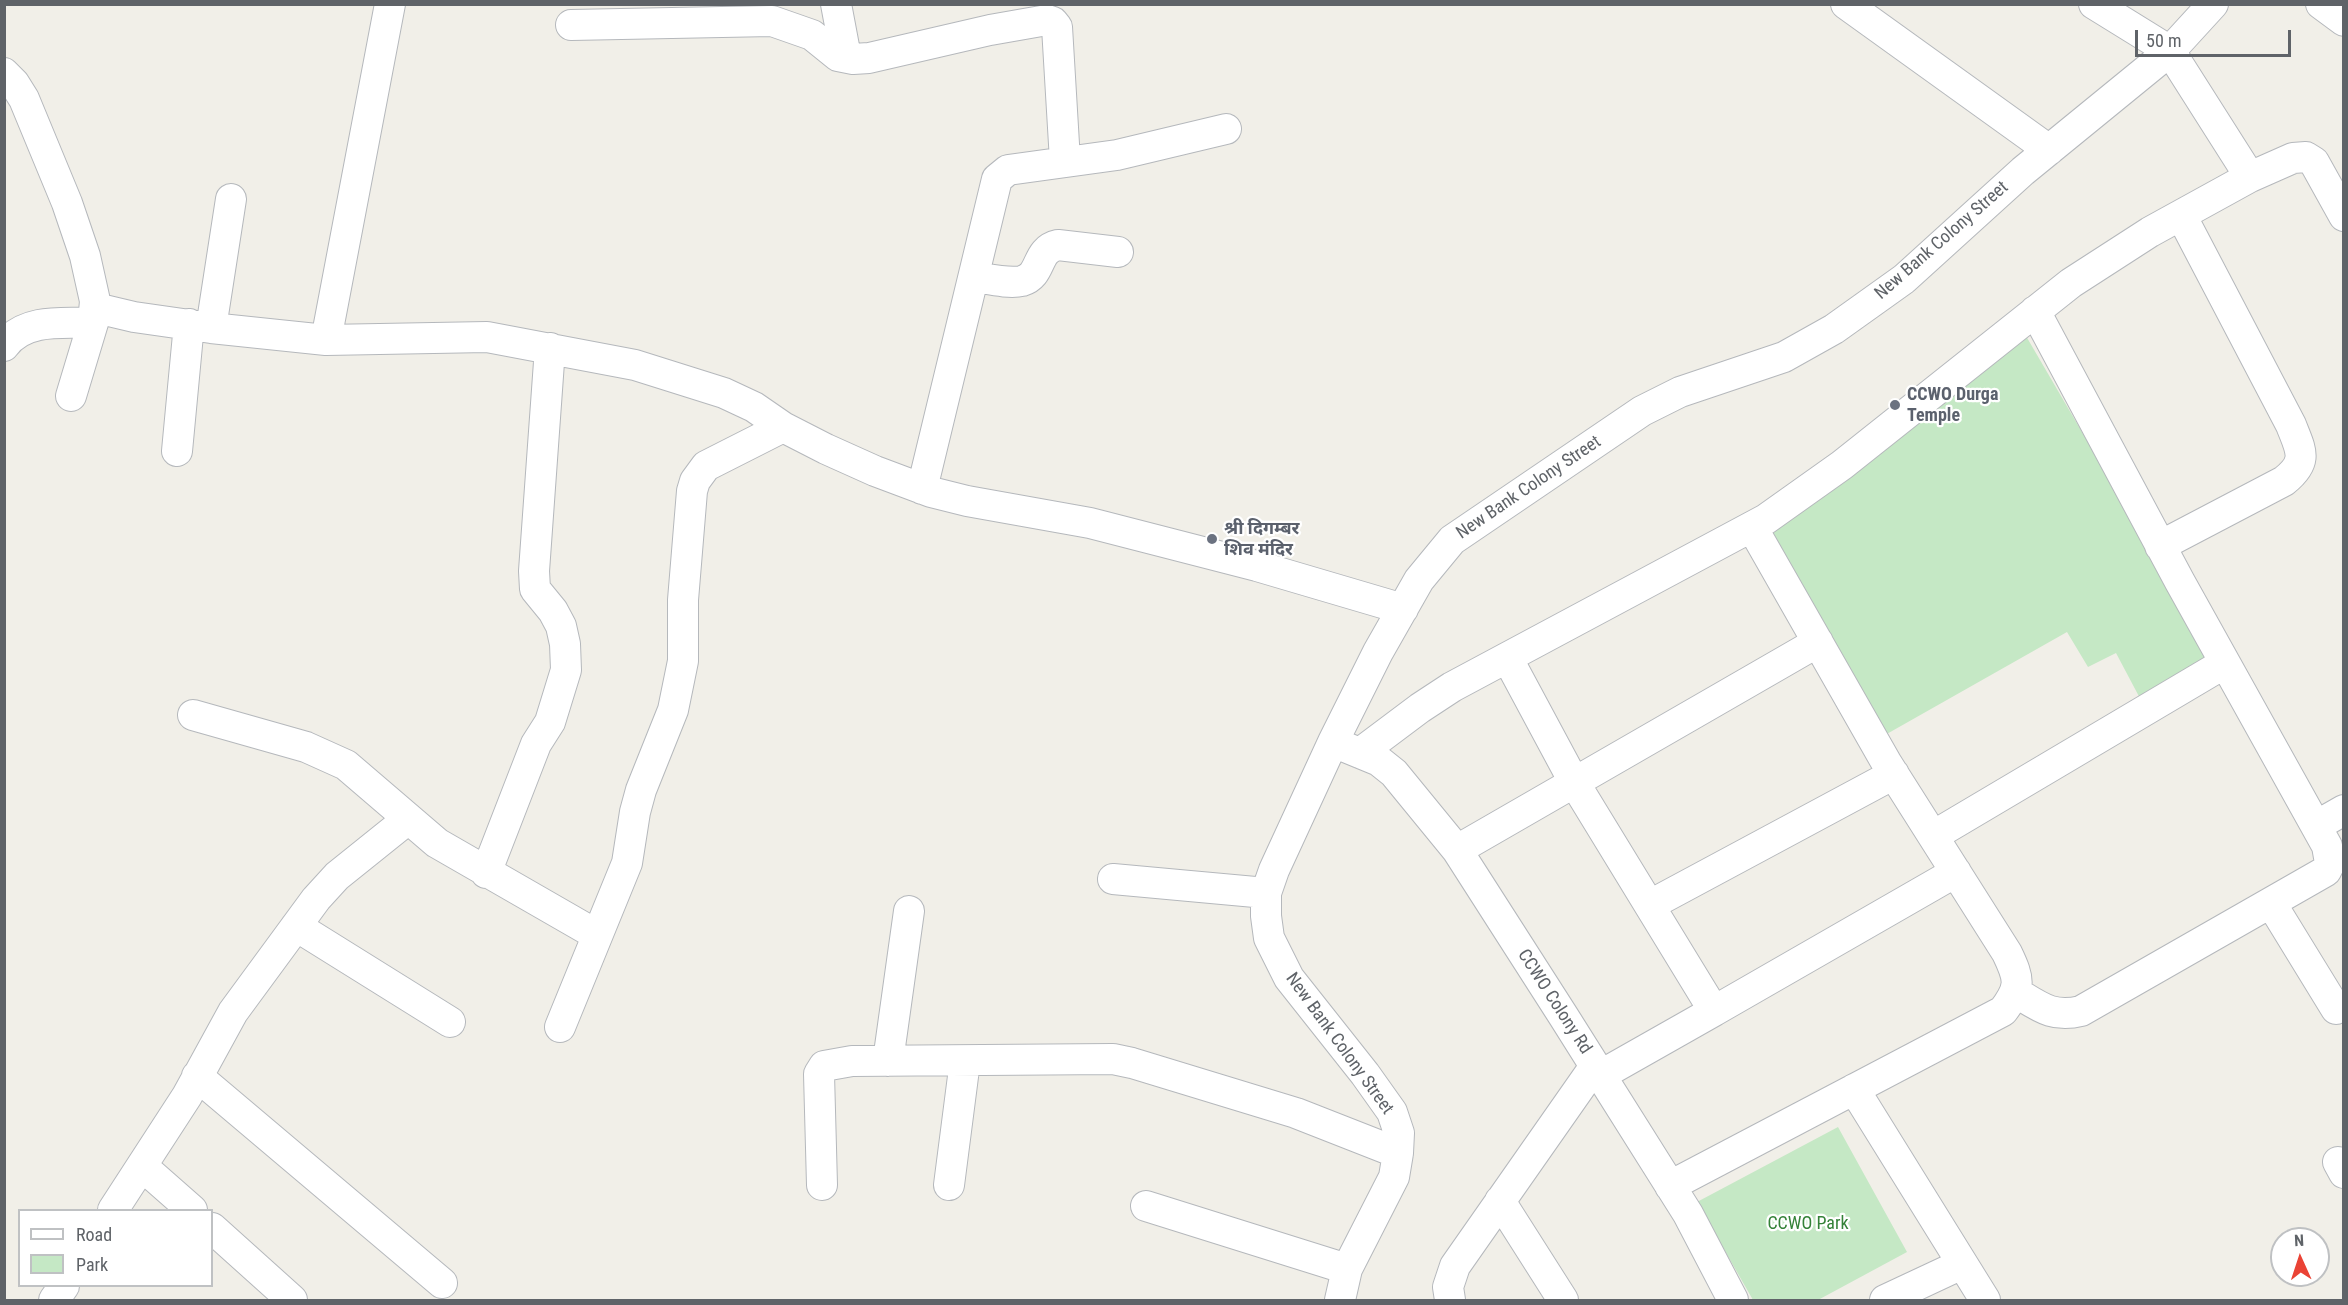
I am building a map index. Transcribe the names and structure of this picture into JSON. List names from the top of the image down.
{
  "streets": {
    "street": ["New Bank Colony Street", "CCWO Colony Rd"]
  },
  "crossings": [
    ["New Bank Colony Street", "CCWO Colony Rd"]
  ],
  "parks": ["CCWO Park"],
  "places": ["CCWO Durga Temple", "श्री दिगम्बर शिव मंदिर"],
  "legend": ["Road", "Park"],
  "scale_bar": "50 m",
  "north": "top"
}
